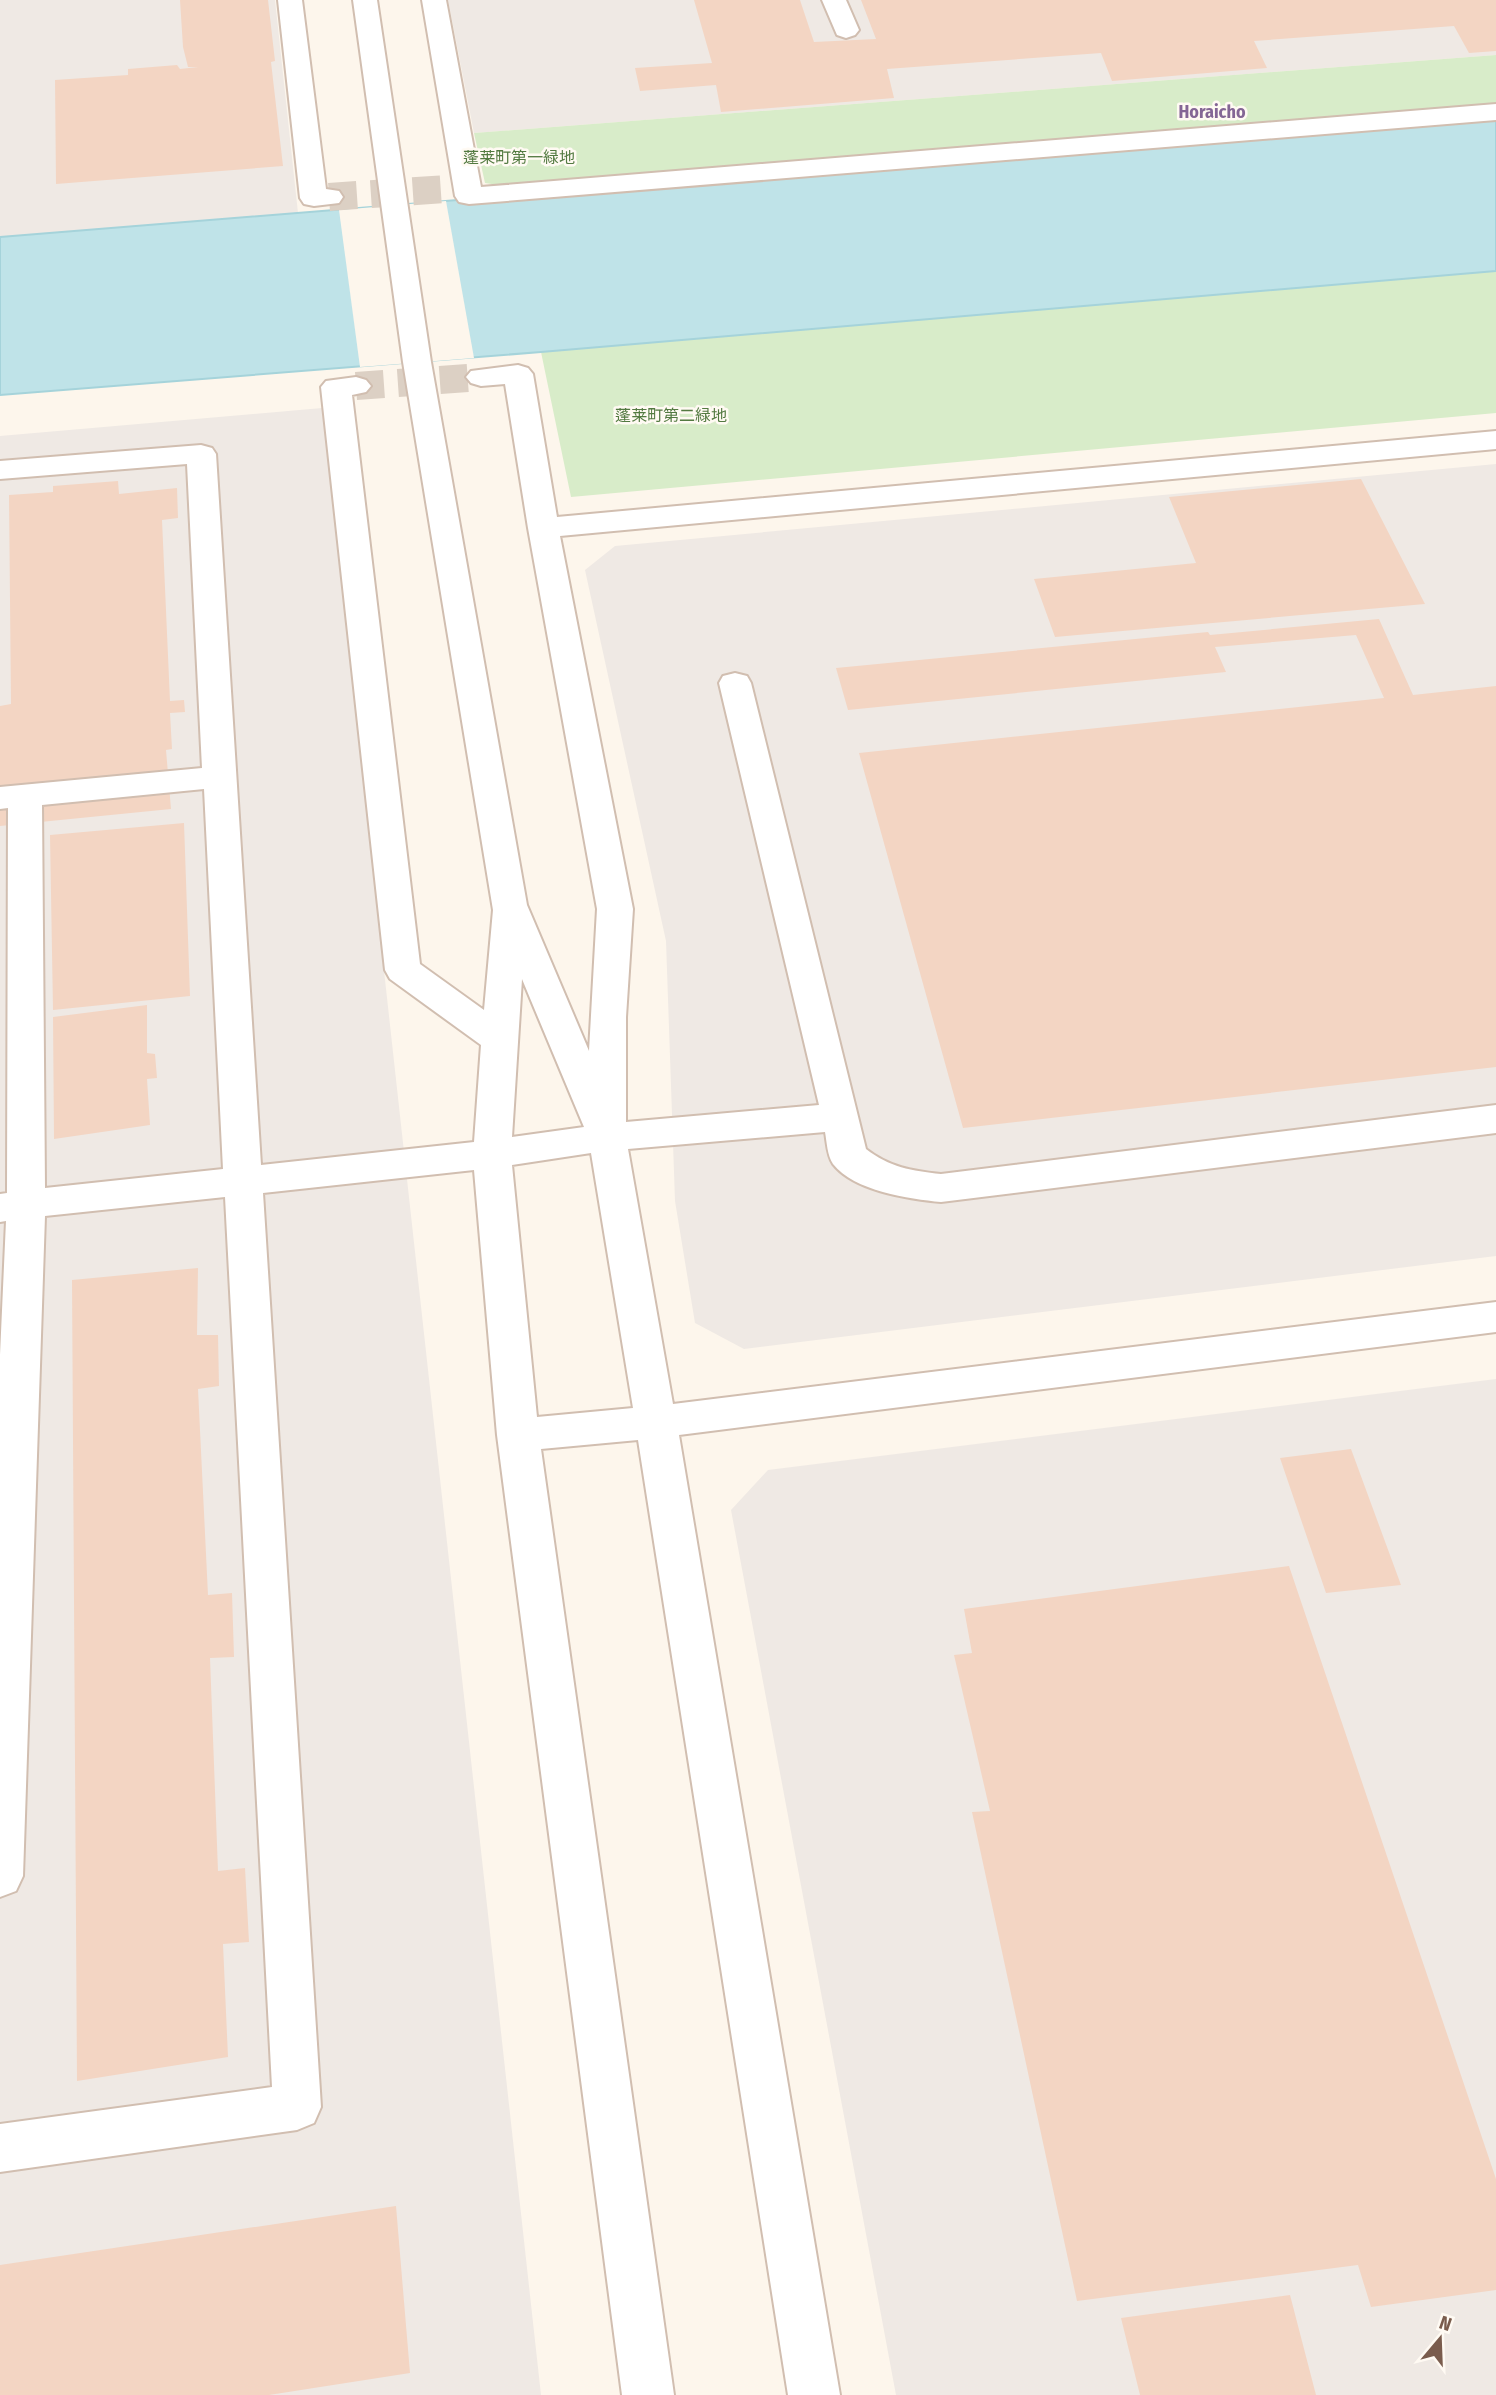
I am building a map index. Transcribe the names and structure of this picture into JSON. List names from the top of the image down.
{
  "districts": ["Horaicho"],
  "parks": ["蓬莱町第一緑地", "蓬莱町第二緑地"],
  "north": "top"
}
